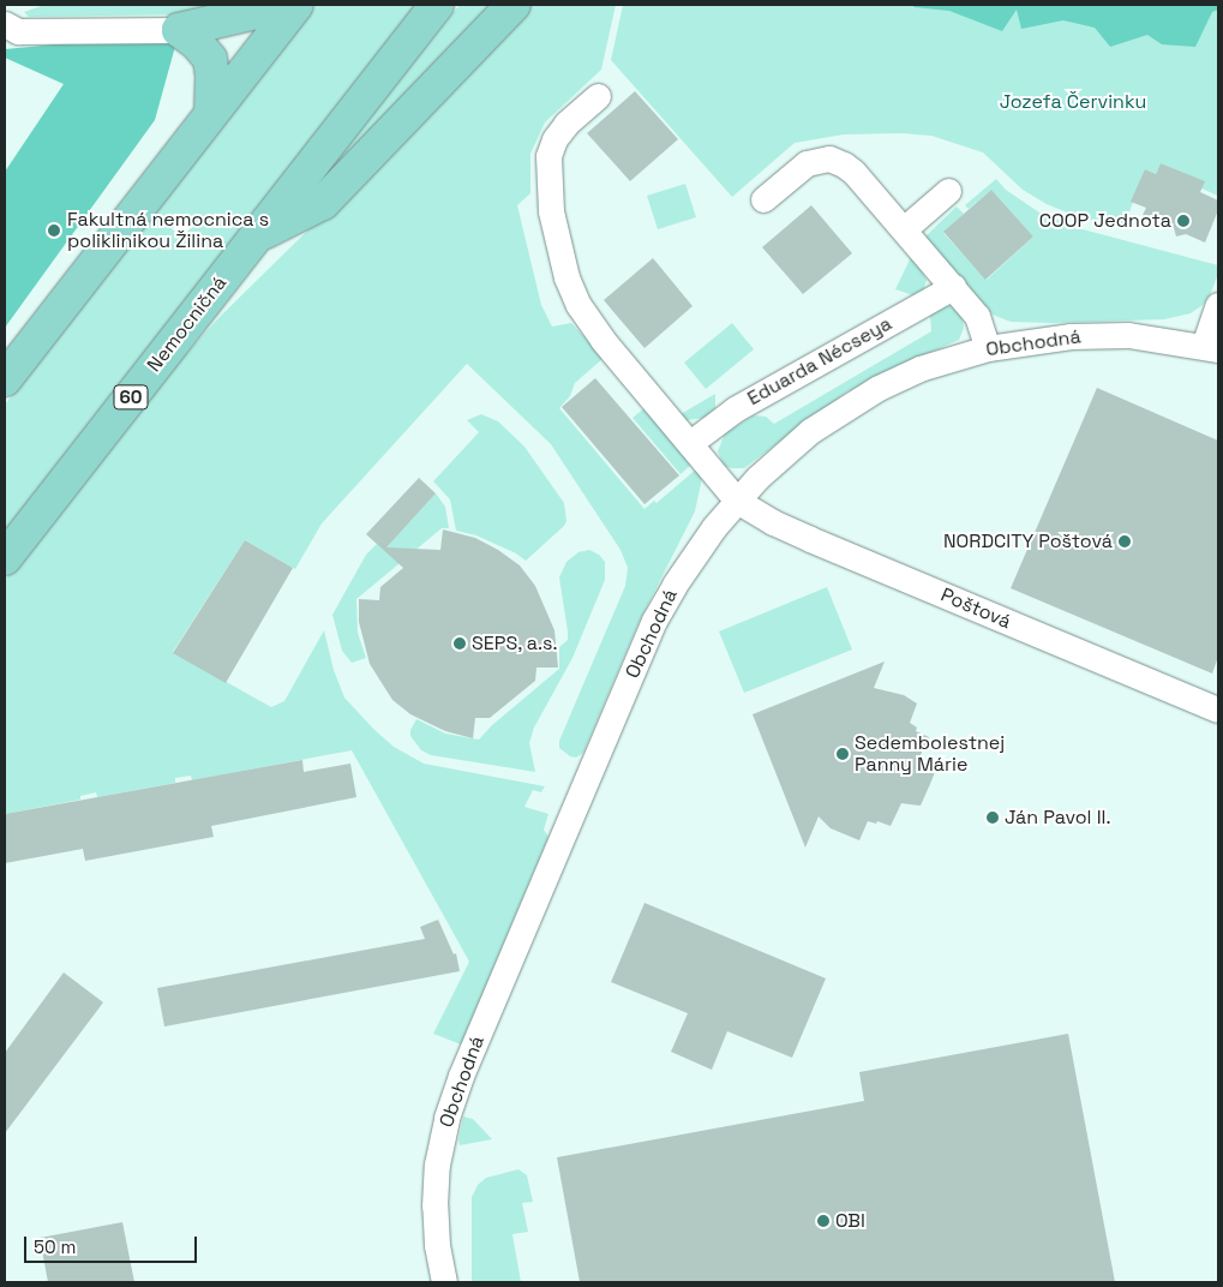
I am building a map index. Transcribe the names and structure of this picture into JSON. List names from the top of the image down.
{
  "streets": {
    "main road": ["Nemocničná", "60"],
    "street": ["Obchodná", "Eduarda Nécseya", "Poštová"]
  },
  "crossings": [
    ["Obchodná", "Poštová"]
  ],
  "parks": ["Jozefa Červinku"],
  "places": [
    "COOP Jednota",
    "Fakultná nemocnica s poliklinikou Žilina",
    "NORDCITY Poštová",
    "SEPS, a.s.",
    "Sedembolestnej Panny Márie",
    "Ján Pavol II.",
    "OBI"
  ],
  "scale_bar": "50 m"
}
